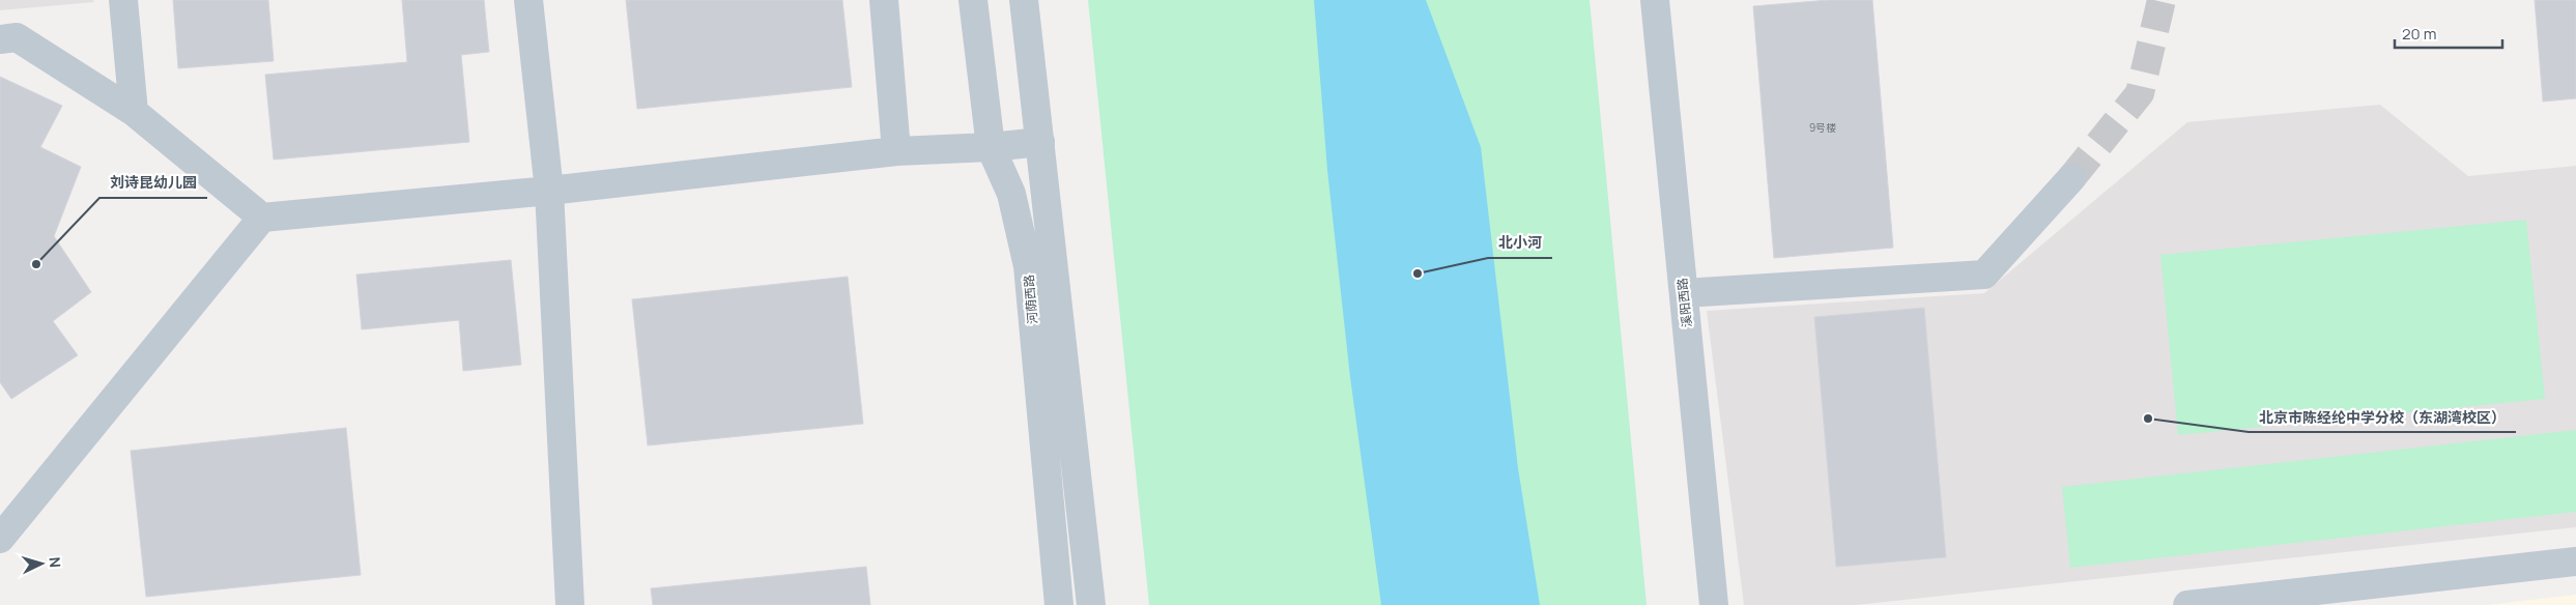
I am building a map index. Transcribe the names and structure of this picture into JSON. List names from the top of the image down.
{
  "streets": {
    "street": ["河荫西路", "溪阳西路"]
  },
  "places": ["刘诗昆幼儿园", "北小河", "北京市陈经纶中学分校（东湖湾校区）"],
  "house_numbers": ["9号楼"],
  "scale_bar": "20 m",
  "north": "right"
}
